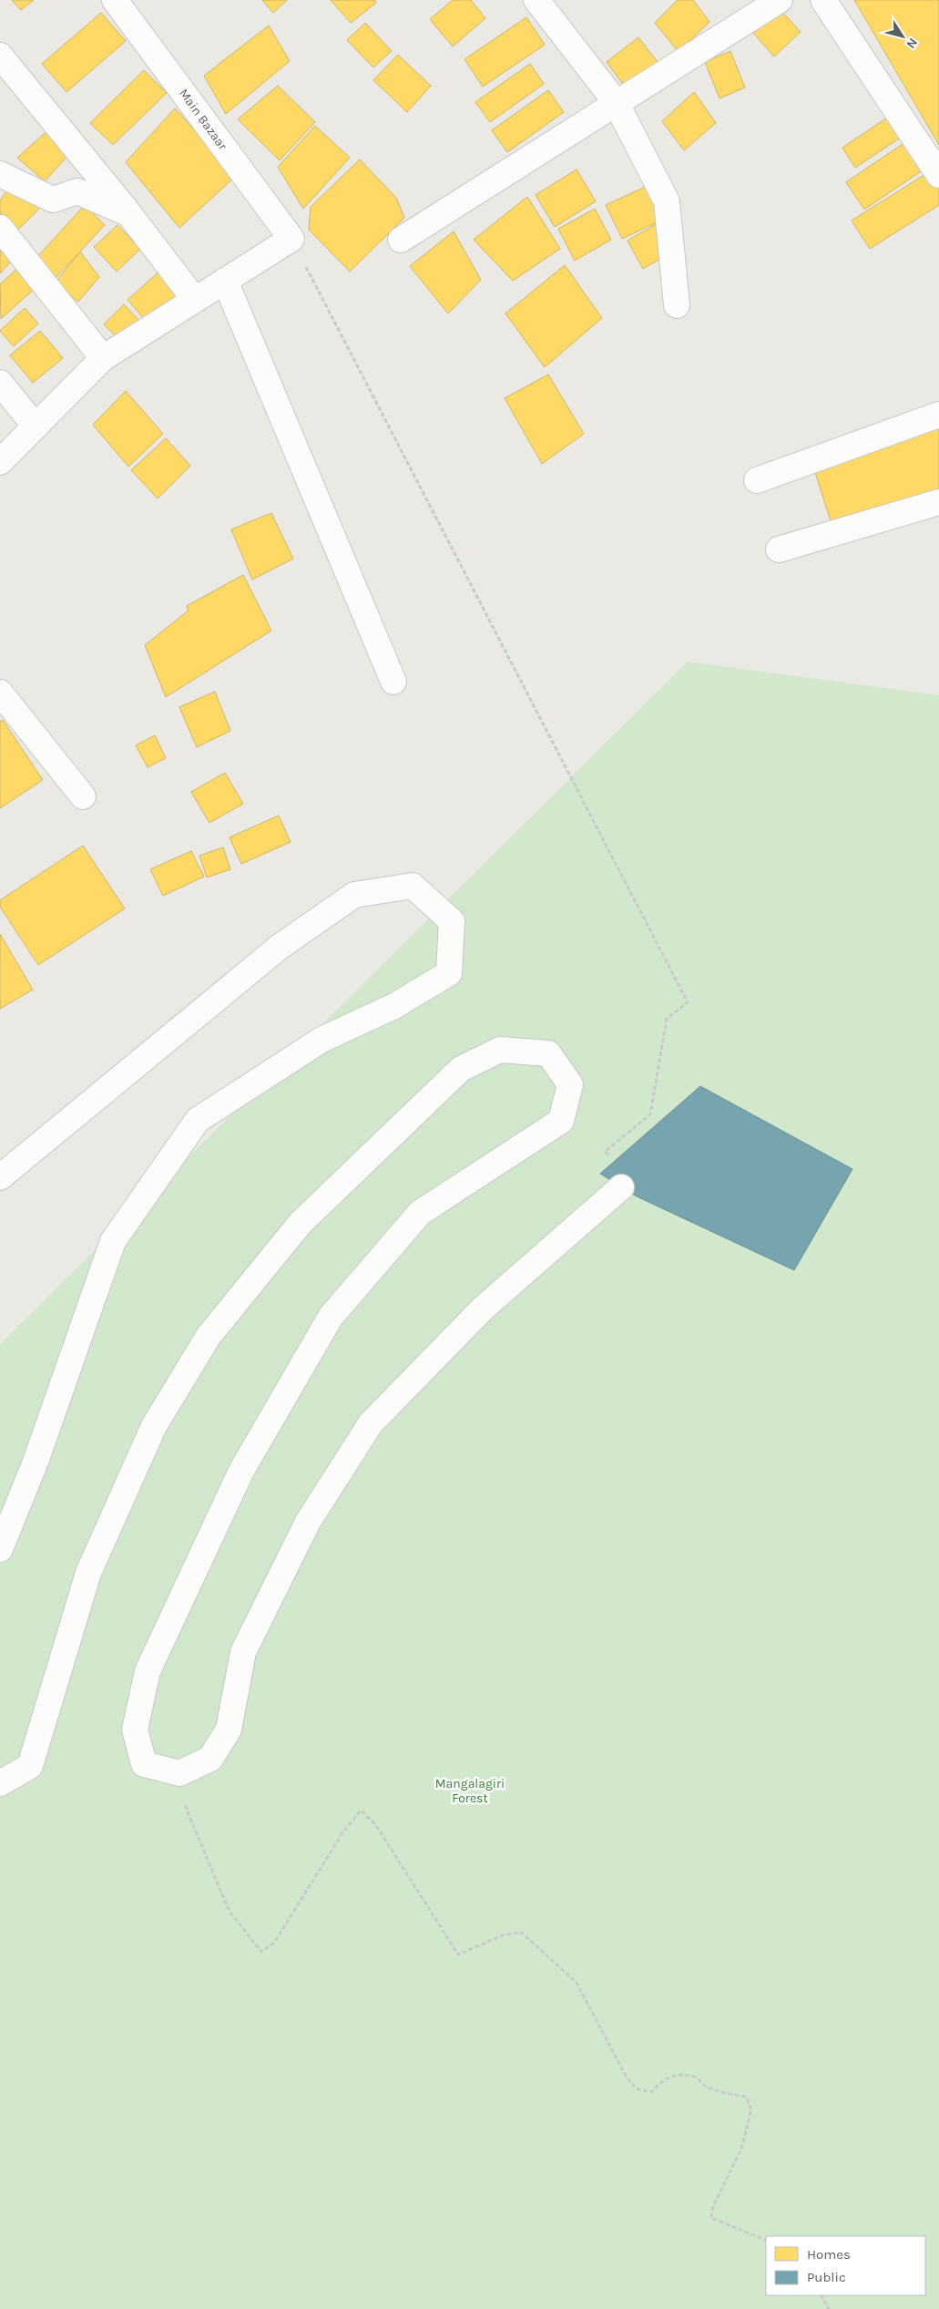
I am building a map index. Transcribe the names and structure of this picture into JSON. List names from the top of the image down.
{
  "streets": {
    "street": ["Main Bazaar"]
  },
  "parks": ["Mangalagiri Forest"],
  "legend": ["Homes", "Public"],
  "north": "bottom right"
}
